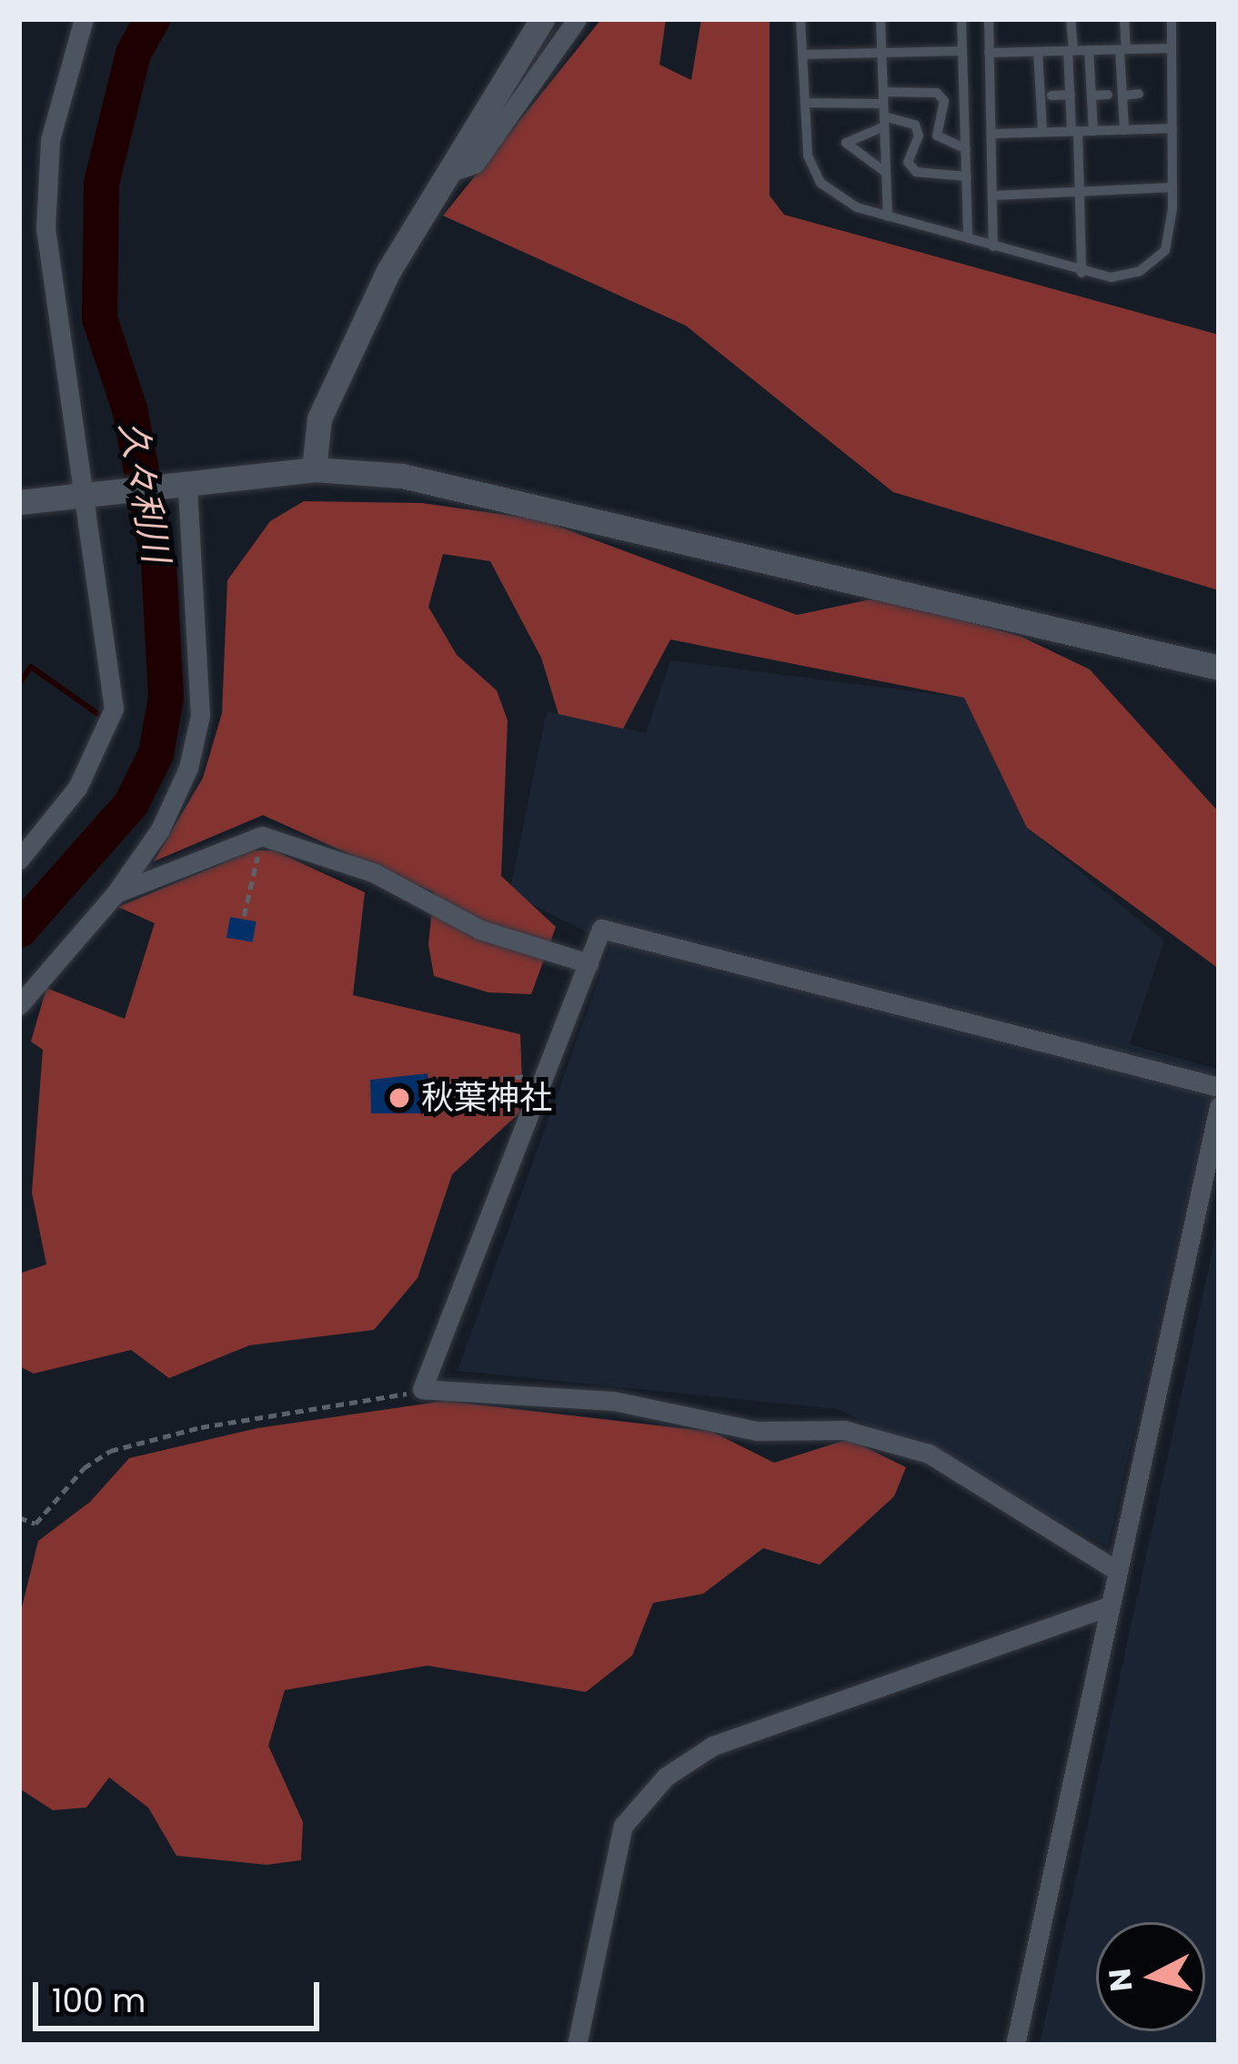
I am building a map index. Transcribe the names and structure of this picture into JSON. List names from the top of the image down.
{
  "water": ["久々利川"],
  "places": ["秋葉神社"],
  "scale_bar": "100 m",
  "north": "left"
}
